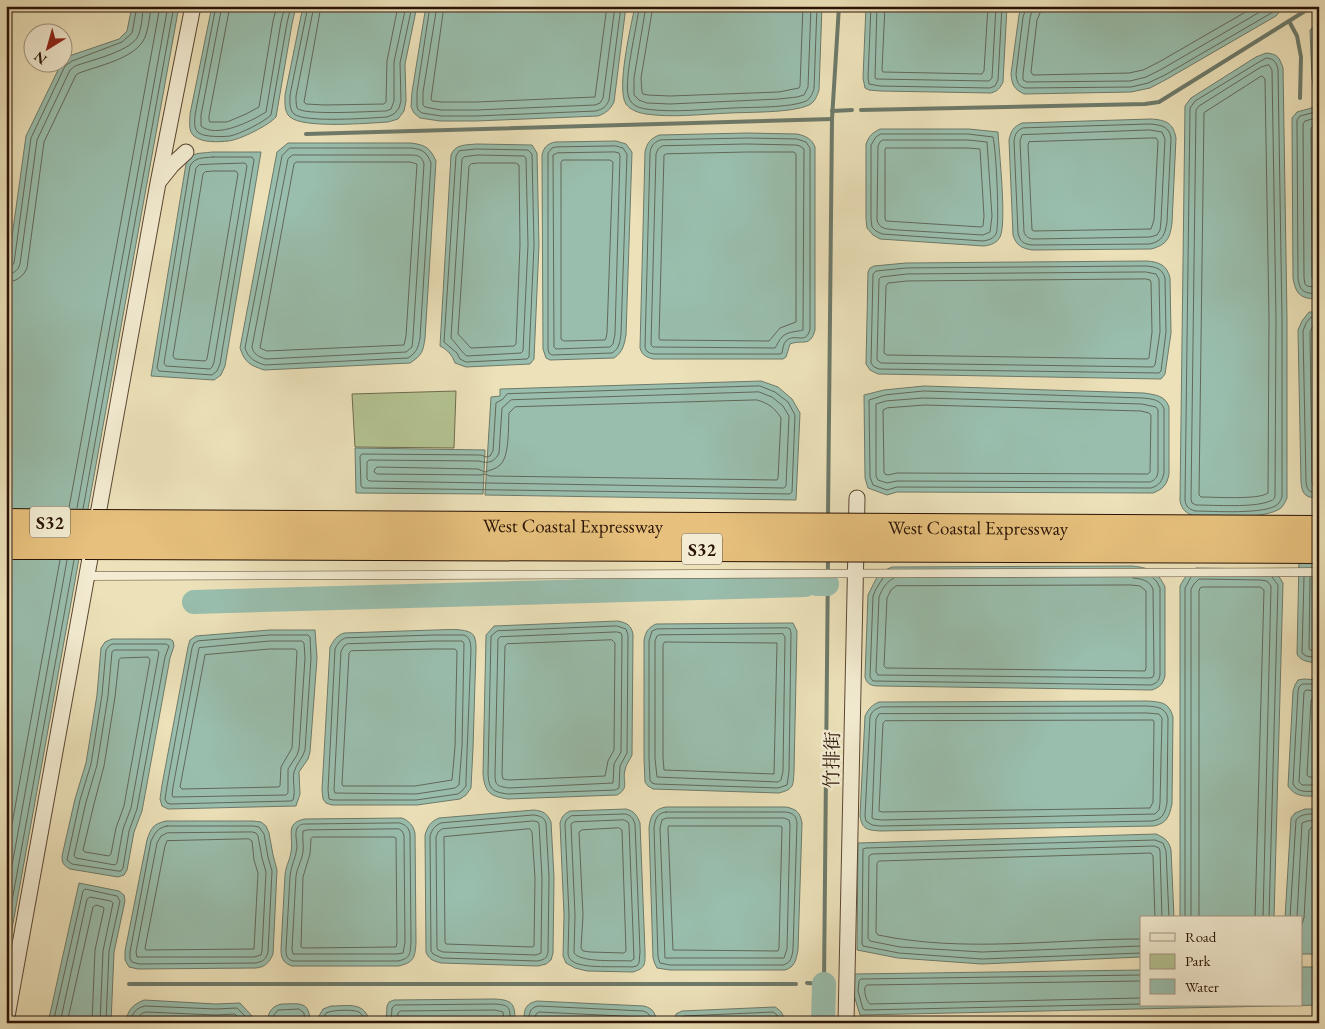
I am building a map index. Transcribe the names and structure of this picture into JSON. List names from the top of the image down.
{
  "streets": {
    "highway": ["S32", "West Coastal Expressway"],
    "street": ["竹排街"]
  },
  "legend": ["Road", "Park", "Water"],
  "north": "bottom left"
}
